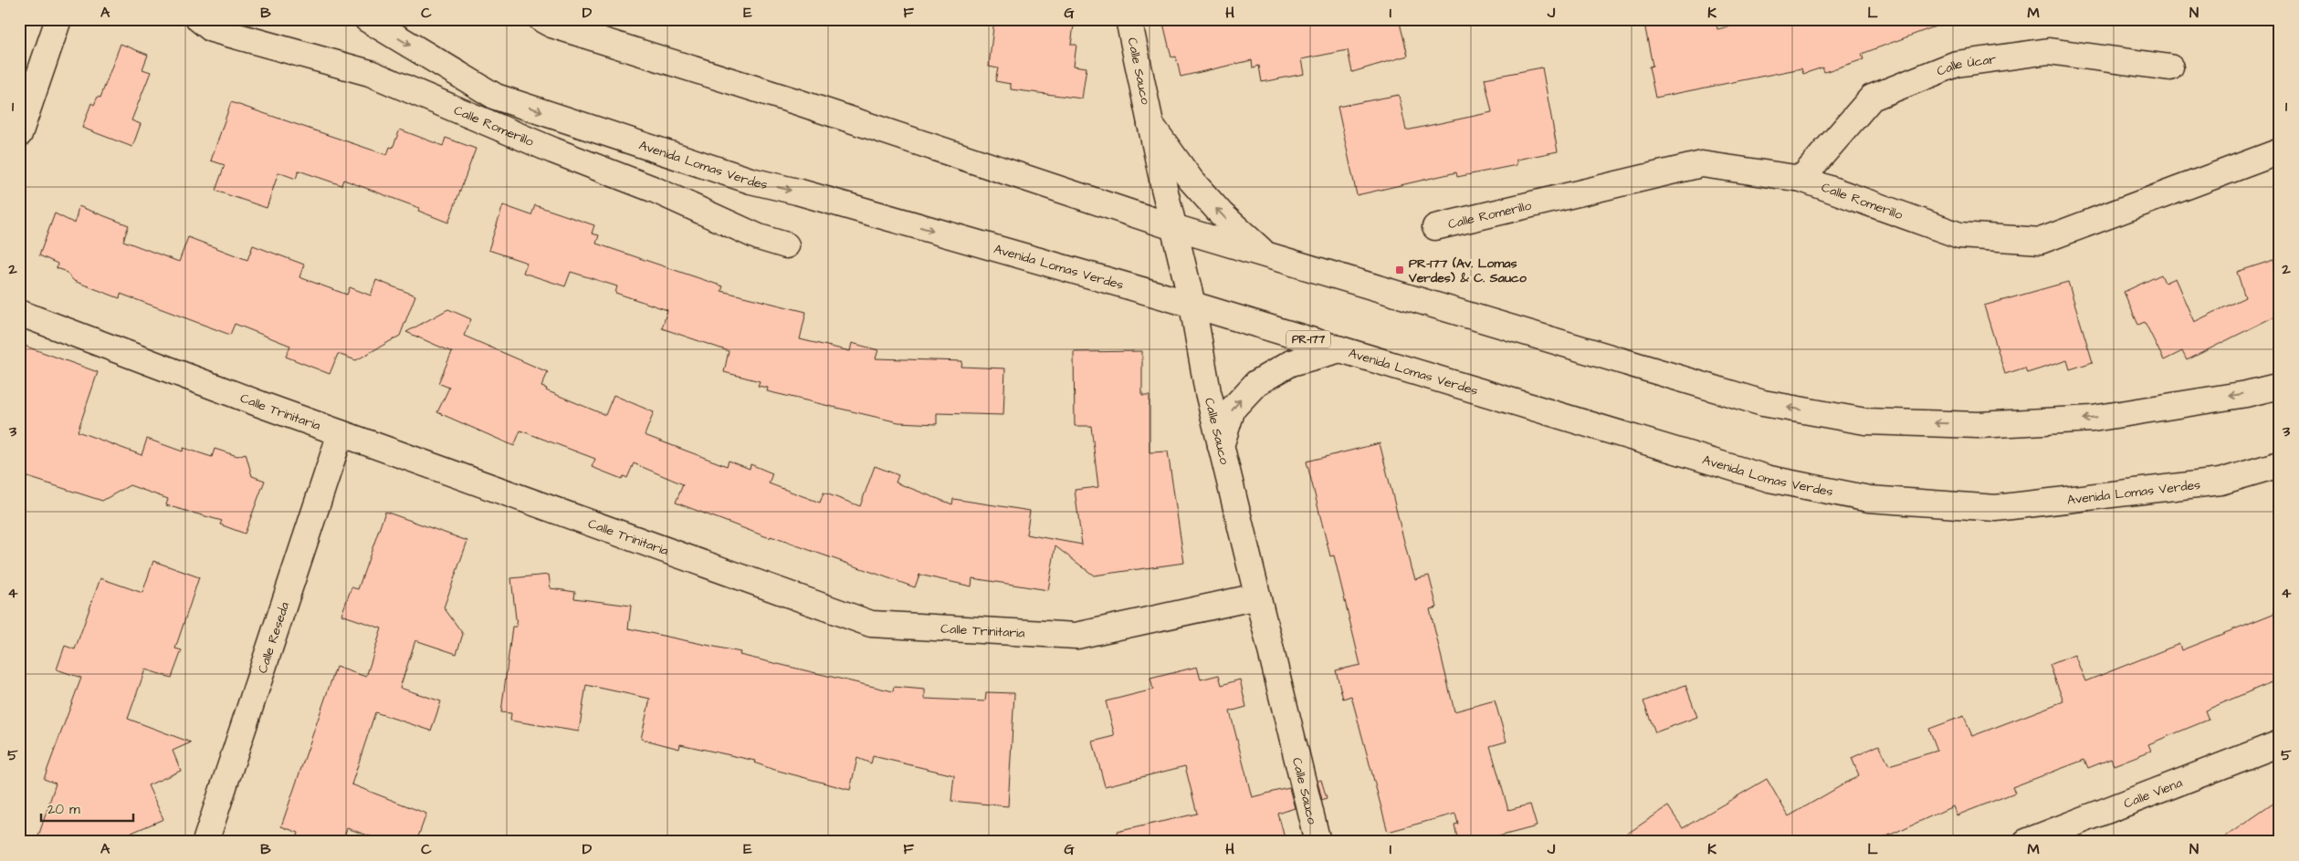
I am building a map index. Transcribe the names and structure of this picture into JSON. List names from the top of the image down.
{
  "streets": {
    "street": [
      "Calle Úcar",
      "Calle Sauco",
      "Calle Romerillo",
      "Avenida Lomas Verdes",
      "PR-177",
      "Calle Trinitaria",
      "Calle Reseda",
      "Calle Viena"
    ]
  },
  "crossings": [
    ["Calle Úcar", "Calle Romerillo"],
    ["Calle Sauco", "Avenida Lomas Verdes"],
    ["Calle Sauco", "Calle Trinitaria"],
    ["Calle Trinitaria", "Calle Reseda"]
  ],
  "places": {
    "transit": ["PR-177 (Av. Lomas Verdes) & C. Sauco"]
  },
  "scale_bar": "20 m",
  "grid": {
    "columns": [
      "A",
      "B",
      "C",
      "D",
      "E",
      "F",
      "G",
      "H",
      "I",
      "J",
      "K",
      "L",
      "M",
      "N"
    ],
    "rows": [
      "1",
      "2",
      "3",
      "4",
      "5"
    ]
  }
}
